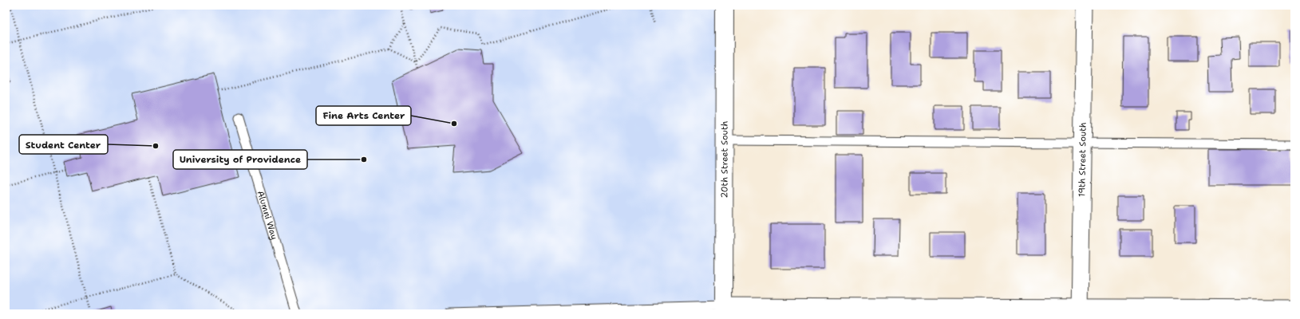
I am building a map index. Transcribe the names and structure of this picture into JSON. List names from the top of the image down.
{
  "streets": {
    "street": ["20th Street South", "19th Street South"],
    "lane": ["Alumni Way"]
  },
  "places": ["Fine Arts Center", "Student Center", "University of Providence"]
}
